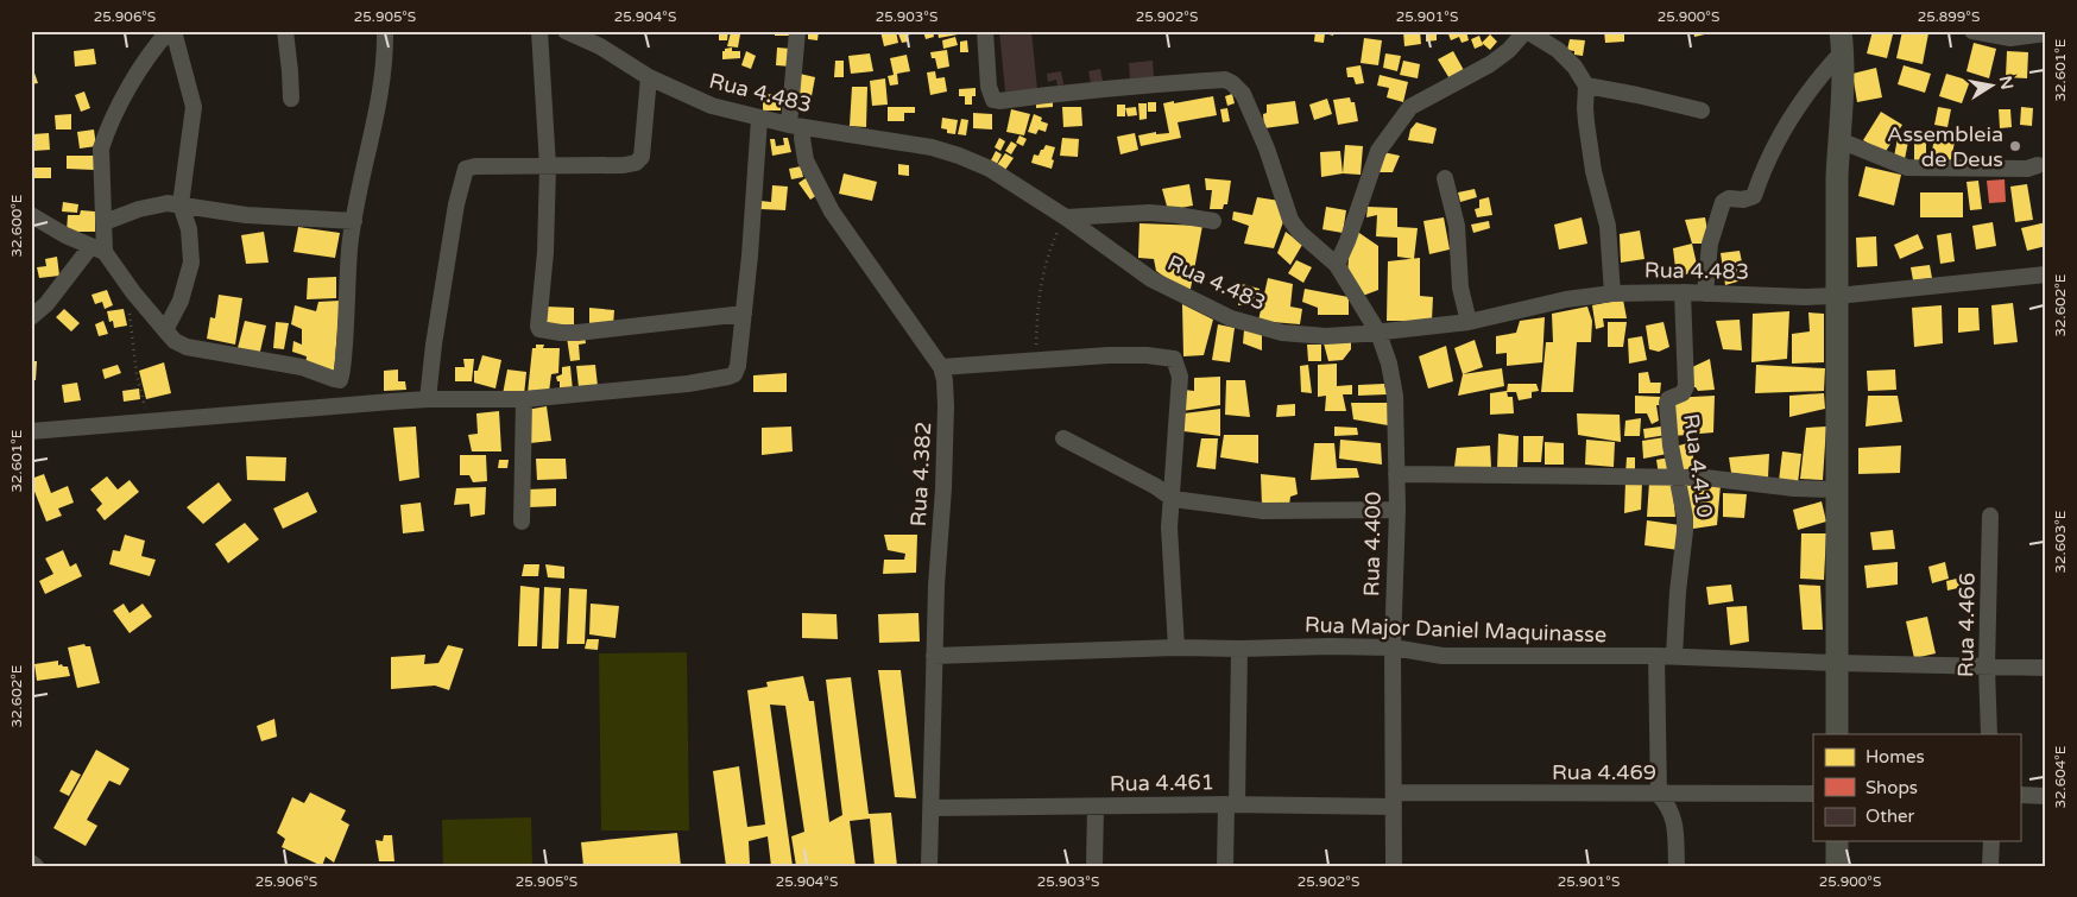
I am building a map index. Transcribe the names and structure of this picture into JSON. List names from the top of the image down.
{
  "streets": {
    "street": [
      "Rua 4.483",
      "Rua 4.410",
      "Rua 4.382",
      "Rua 4.400",
      "Rua 4.466",
      "Rua Major Daniel Maquinasse",
      "Rua 4.469",
      "Rua 4.461"
    ]
  },
  "crossings": [
    ["Rua 4.483", "Rua 4.410"],
    ["Rua 4.483", "Rua 4.382"],
    ["Rua 4.483", "Rua 4.400"],
    ["Rua 4.410", "Rua Major Daniel Maquinasse"],
    ["Rua 4.382", "Rua Major Daniel Maquinasse"],
    ["Rua 4.382", "Rua 4.461"],
    ["Rua 4.400", "Rua Major Daniel Maquinasse"],
    ["Rua 4.400", "Rua 4.469"],
    ["Rua 4.400", "Rua 4.461"],
    ["Rua 4.466", "Rua Major Daniel Maquinasse"],
    ["Rua 4.469", "Rua 4.461"]
  ],
  "places": ["Assembleia de Deus"],
  "legend": ["Homes", "Shops", "Other"],
  "north": "right",
  "coordinates": [
    "25.906°S",
    "25.905°S",
    "25.904°S",
    "25.903°S",
    "25.902°S",
    "25.901°S",
    "25.900°S",
    "25.899°S",
    "32.601°E",
    "32.600°E",
    "32.602°E",
    "32.603°E",
    "32.604°E"
  ]
}
